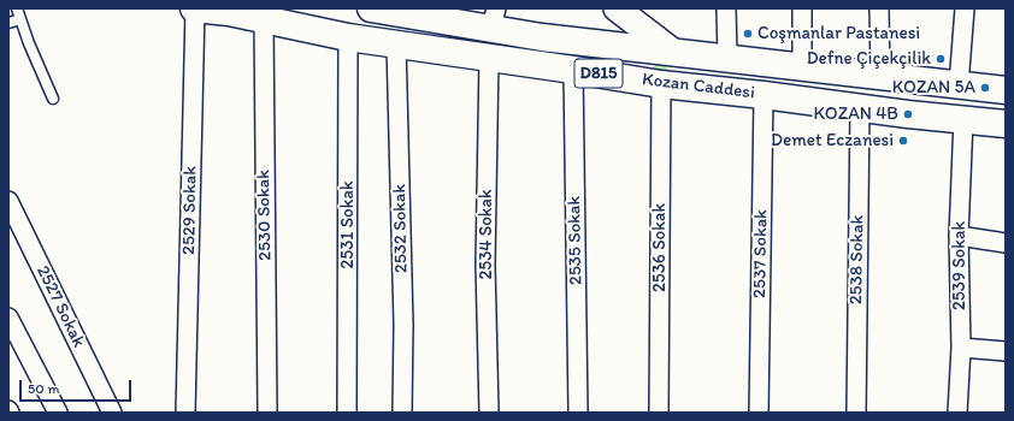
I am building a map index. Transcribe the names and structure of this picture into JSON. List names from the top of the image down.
{
  "streets": {
    "highway": ["D815", "Kozan Caddesi"],
    "street": [
      "2529 Sokak",
      "2530 Sokak",
      "2531 Sokak",
      "2532 Sokak",
      "2534 Sokak",
      "2535 Sokak",
      "2536 Sokak",
      "2537 Sokak",
      "2538 Sokak",
      "2539 Sokak",
      "2527 Sokak"
    ]
  },
  "crossings": [
    ["Kozan Caddesi", "2529 Sokak"],
    ["Kozan Caddesi", "2530 Sokak"],
    ["Kozan Caddesi", "2531 Sokak"],
    ["Kozan Caddesi", "2532 Sokak"],
    ["Kozan Caddesi", "2534 Sokak"],
    ["Kozan Caddesi", "2535 Sokak"],
    ["Kozan Caddesi", "2536 Sokak"],
    ["Kozan Caddesi", "2537 Sokak"],
    ["Kozan Caddesi", "2538 Sokak"],
    ["Kozan Caddesi", "2539 Sokak"]
  ],
  "places": [
    "Coşmanlar Pastanesi",
    "Defne Çiçekçilik",
    "KOZAN 5A",
    "KOZAN 4B",
    "Demet Eczanesi"
  ],
  "scale_bar": "50 m"
}
